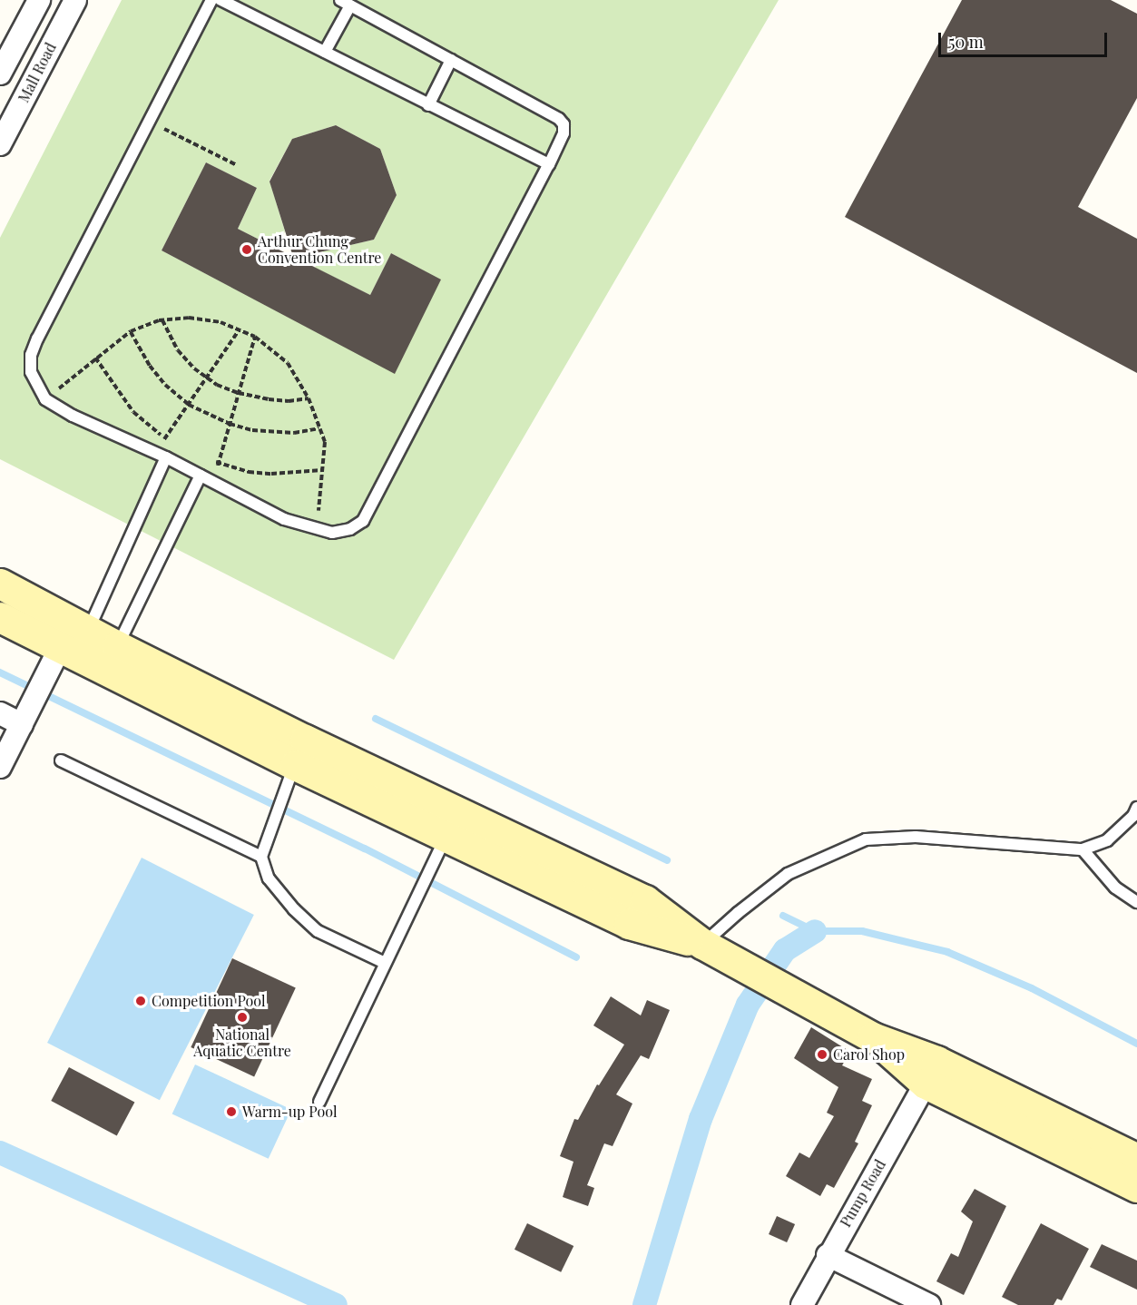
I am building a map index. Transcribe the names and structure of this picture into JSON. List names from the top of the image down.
{
  "streets": {
    "street": ["Mall Road", "Pump Road"]
  },
  "places": [
    "Arthur Chung Convention Centre",
    "Competition Pool",
    "National Aquatic Centre",
    "Carol Shop",
    "Warm-up Pool"
  ],
  "scale_bar": "50 m"
}
